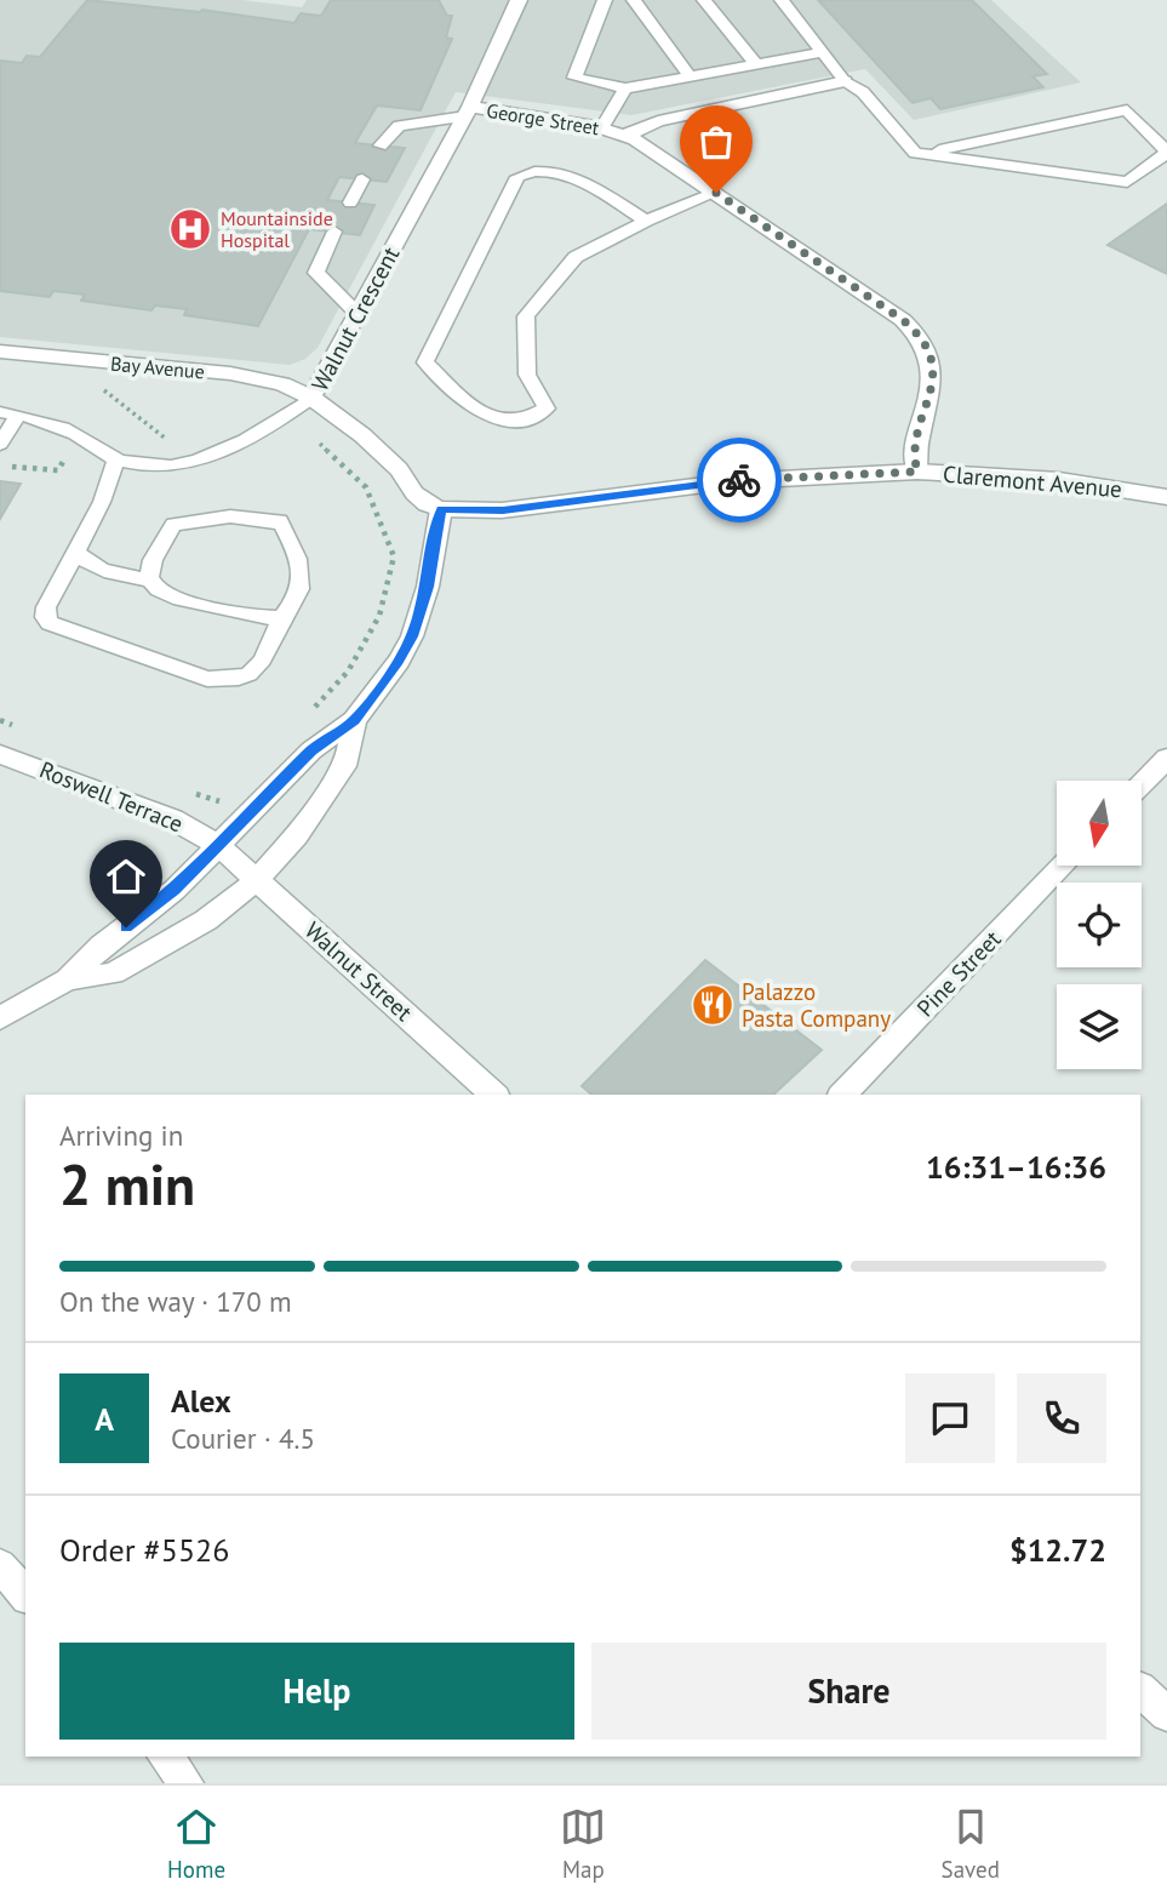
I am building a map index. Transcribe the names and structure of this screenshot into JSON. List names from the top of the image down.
{
  "streets": {
    "street": [
      "George Street",
      "Walnut Crescent",
      "Bay Avenue",
      "Claremont Avenue",
      "Roswell Terrace",
      "Walnut Street",
      "Pine Street"
    ]
  },
  "crossings": [
    ["George Street", "Walnut Crescent"],
    ["George Street", "Claremont Avenue"],
    ["Walnut Crescent", "Bay Avenue"],
    ["Walnut Crescent", "Claremont Avenue"],
    ["Roswell Terrace", "Walnut Street"]
  ],
  "places": {
    "hospital": ["Mountainside Hospital"],
    "restaurant": ["Palazzo Pasta Company"]
  },
  "north": "bottom",
  "page": {
    "heading": ["2 min", "Arriving in", "16:31–16:36"],
    "panel": [
      "Alex",
      "Courier · 4.5",
      "Order #5526",
      "$12.72"
    ],
    "bar": "On the way · 170 m",
    "round": "A",
    "buttons": ["Help", "Share"],
    "tabs": ["Home", "Map", "Saved"]
  }
}
